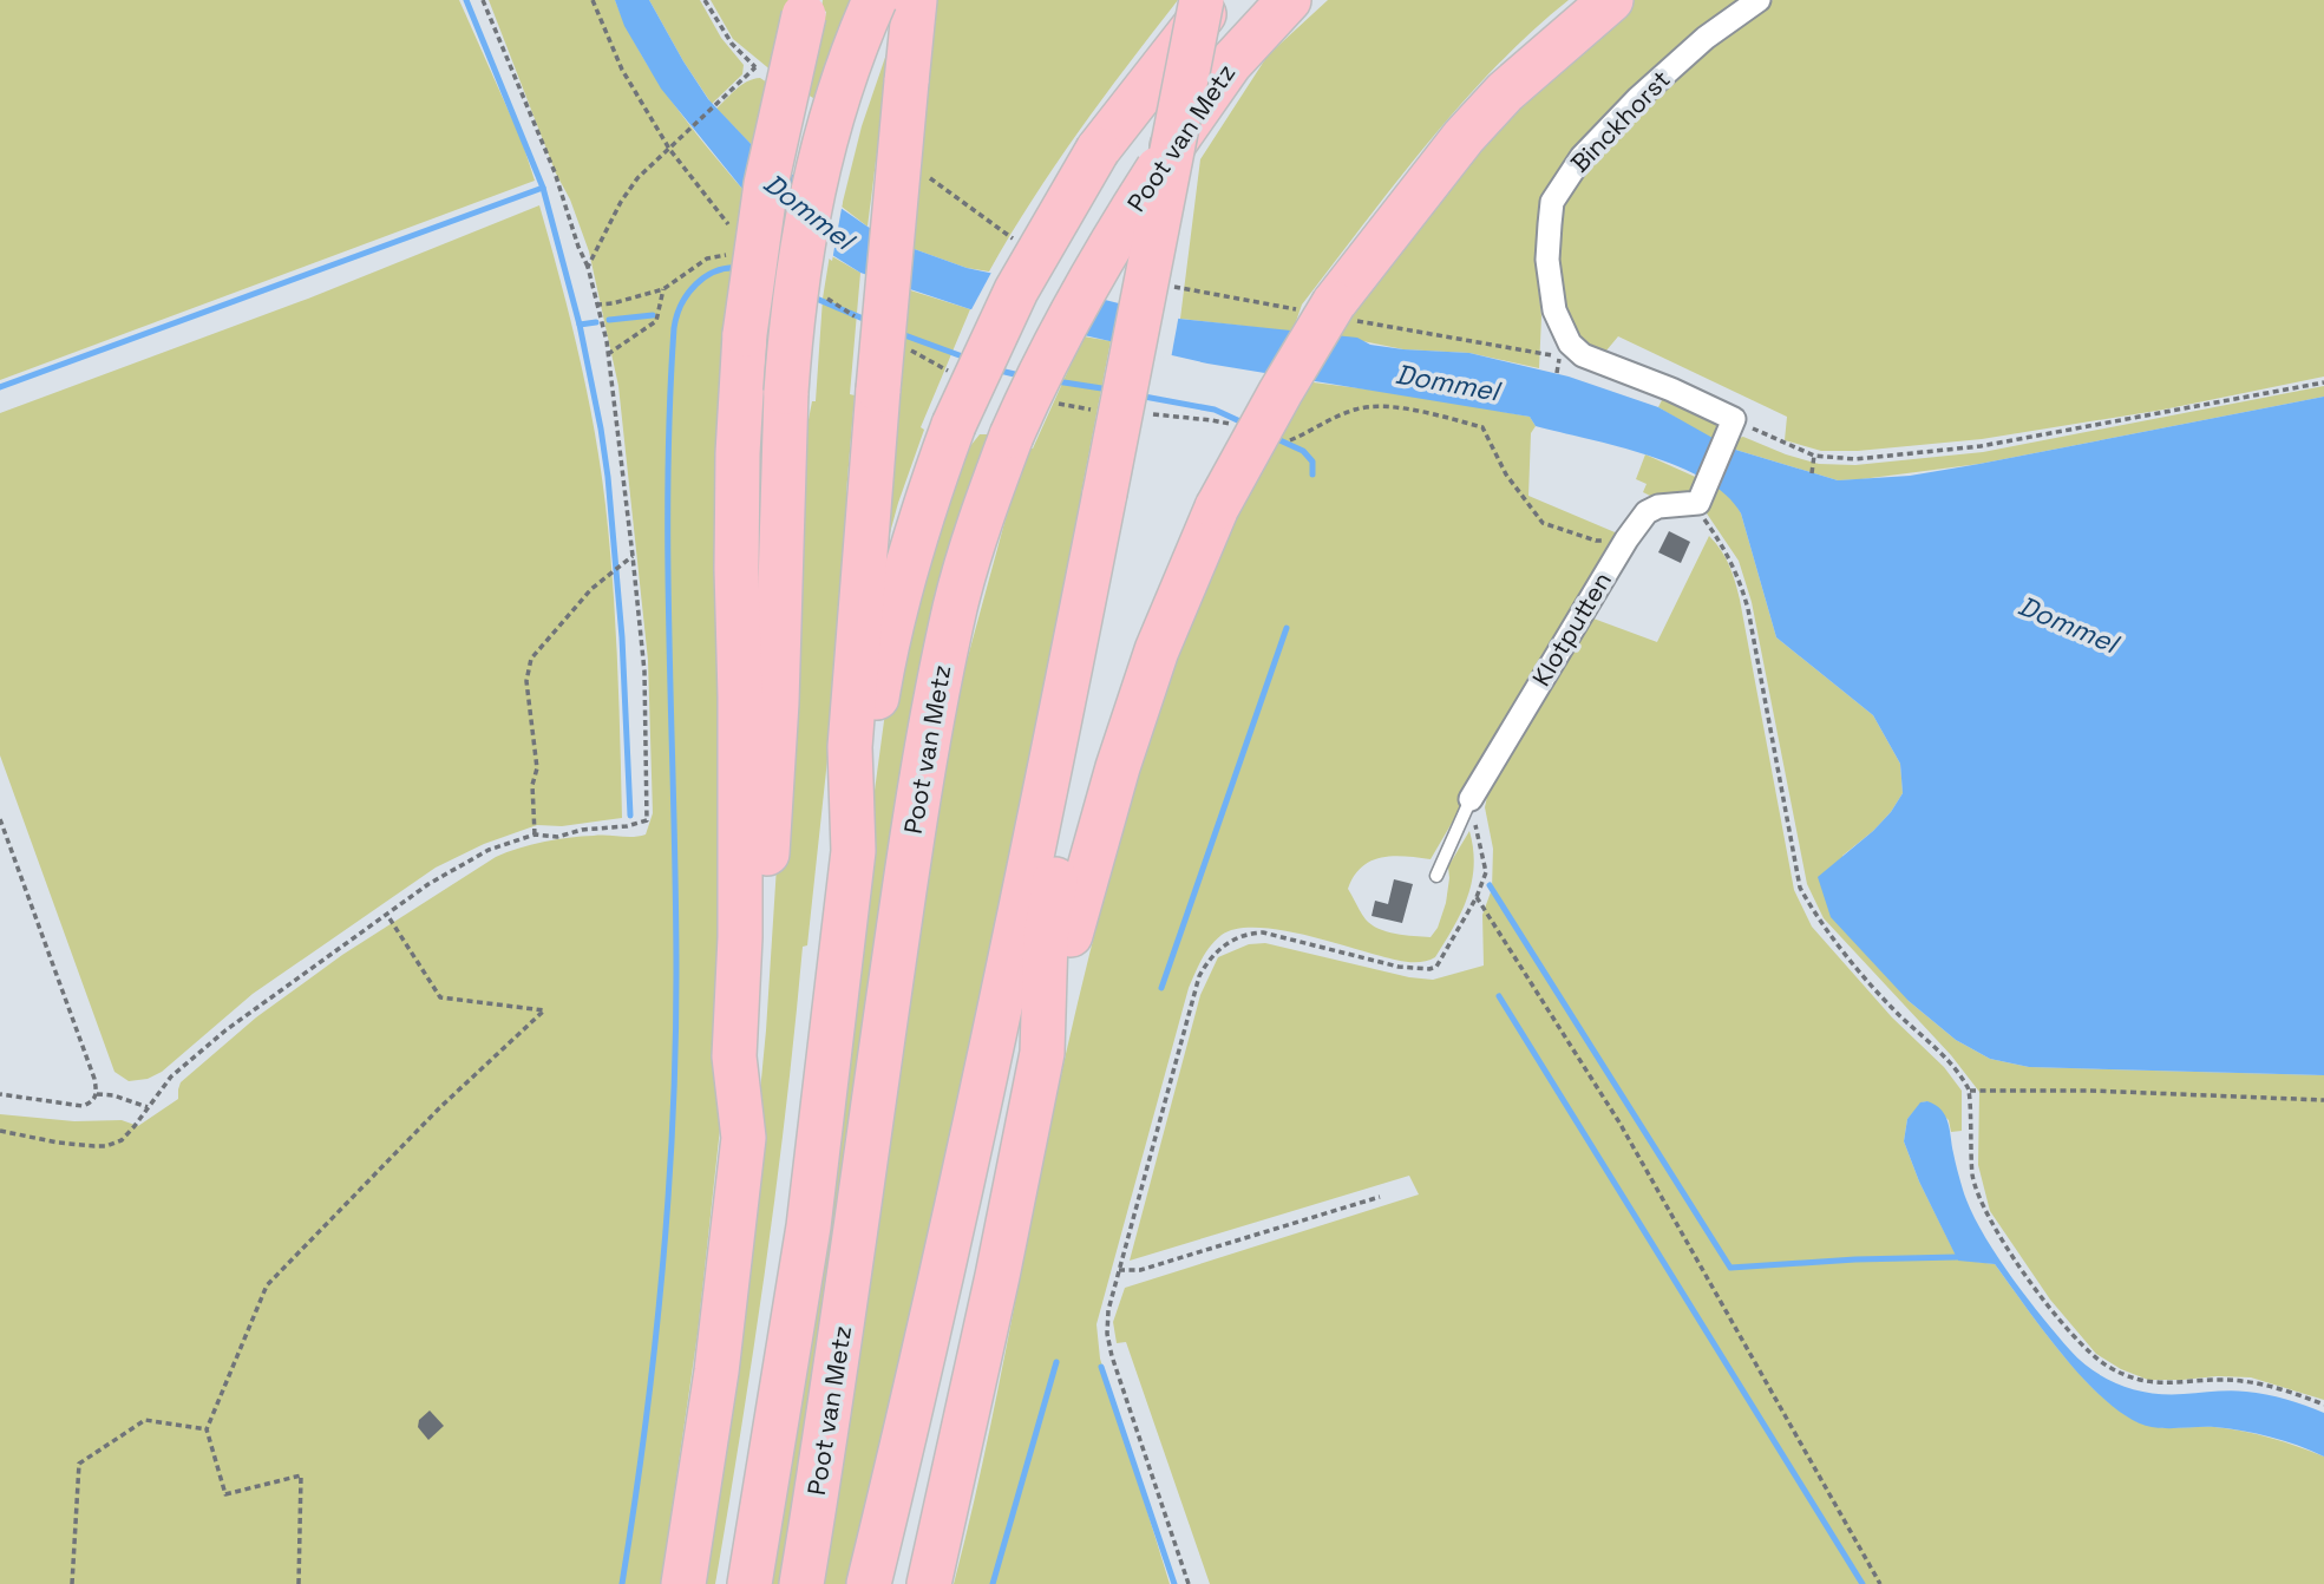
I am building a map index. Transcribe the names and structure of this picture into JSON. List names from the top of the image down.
{
  "streets": {
    "highway": ["Poot van Metz"],
    "street": ["Binckhorst", "Klotputten"]
  },
  "water": ["Dommel"]
}
